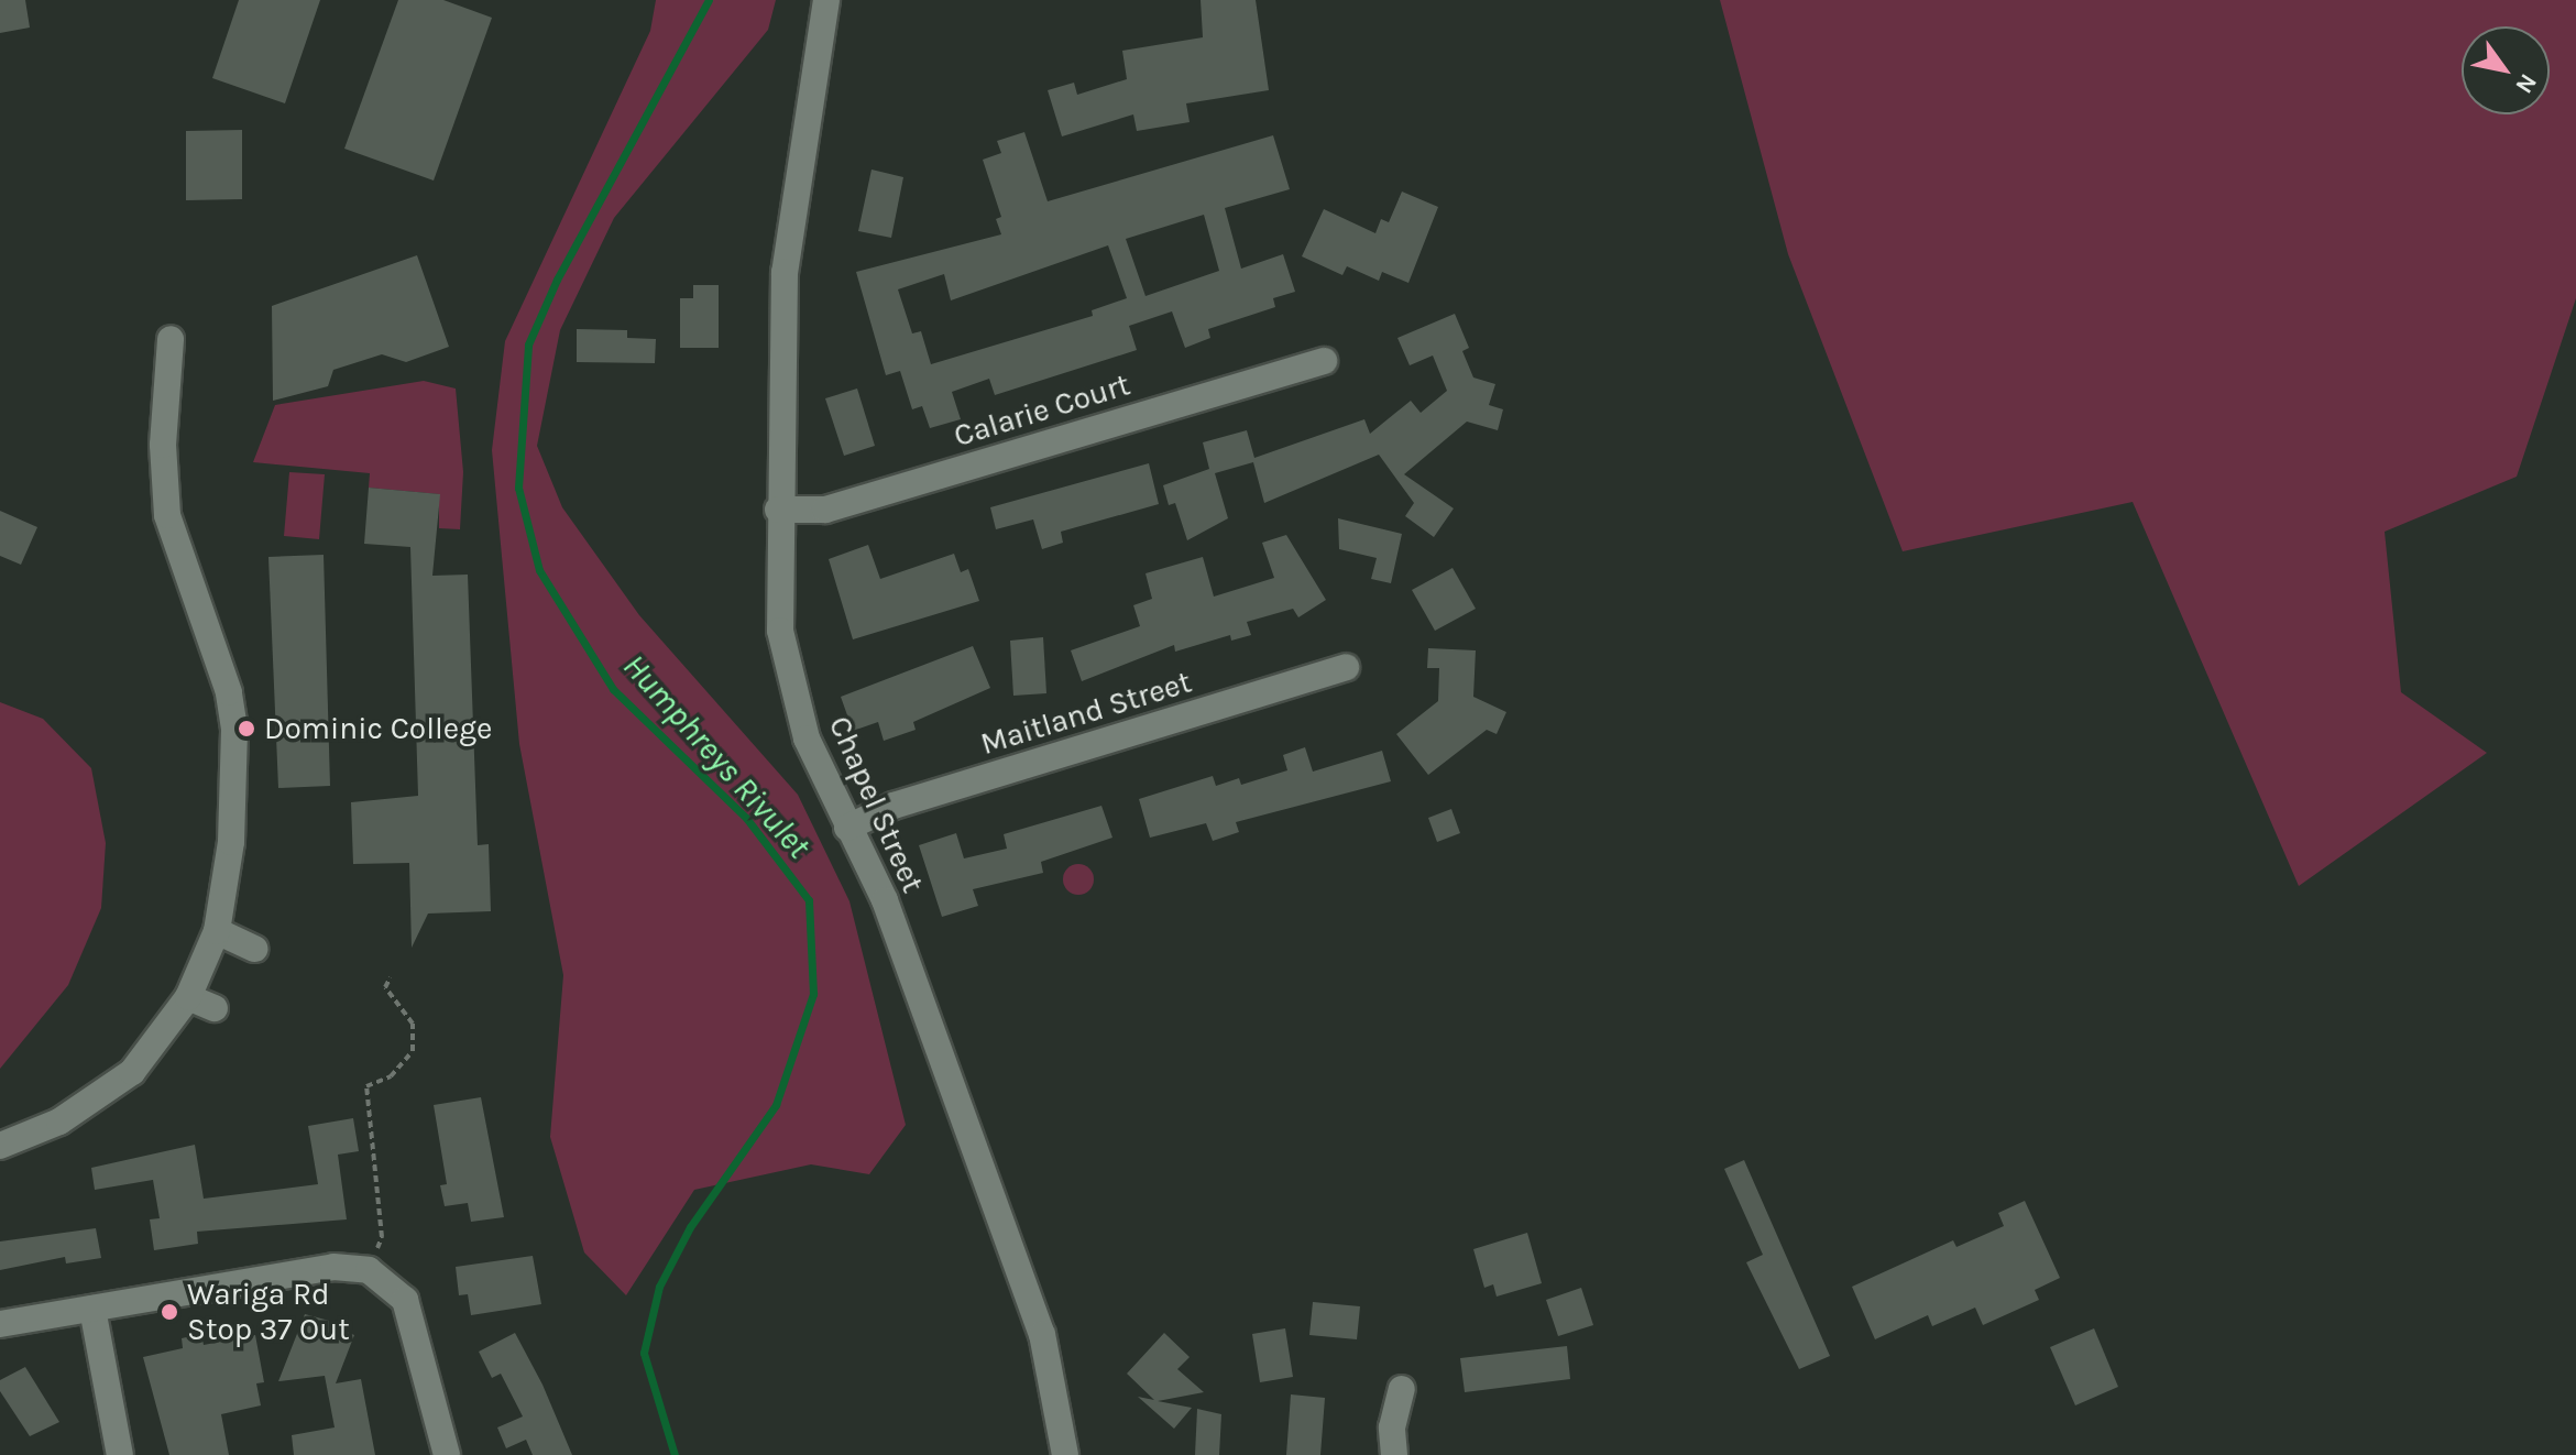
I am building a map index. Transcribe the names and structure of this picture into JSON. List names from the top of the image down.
{
  "streets": {
    "street": ["Calarie Court", "Maitland Street", "Chapel Street"]
  },
  "crossings": [
    ["Calarie Court", "Chapel Street"],
    ["Maitland Street", "Chapel Street"]
  ],
  "water": ["Humphreys Rivulet"],
  "places": ["Dominic College", "Wariga Rd Stop 37 Out"],
  "north": "bottom right"
}
